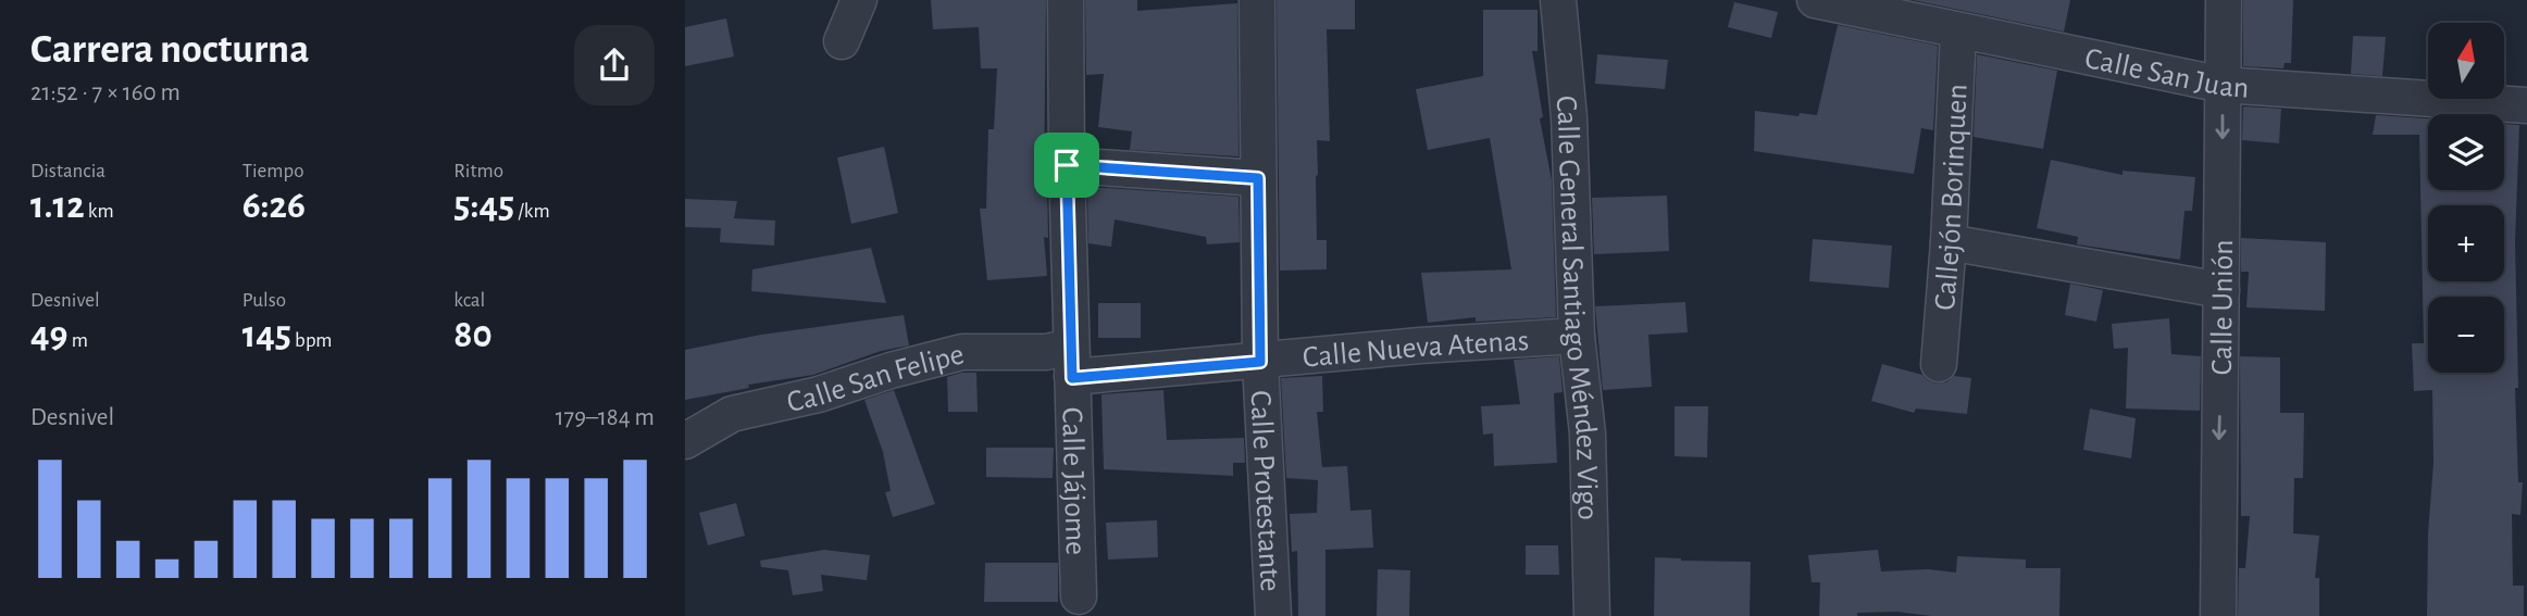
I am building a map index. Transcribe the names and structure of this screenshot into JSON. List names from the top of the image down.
{
  "streets": {
    "street": [
      "Calle San Juan",
      "Callejón Borinquen",
      "Calle General Santiago Méndez Vigo",
      "Calle Unión",
      "Calle Nueva Atenas",
      "Calle San Felipe",
      "Calle Jájome",
      "Calle Protestante"
    ]
  },
  "crossings": [
    ["Calle San Juan", "Callejón Borinquen"],
    ["Calle San Juan", "Calle Unión"],
    ["Calle General Santiago Méndez Vigo", "Calle Nueva Atenas"],
    ["Calle Nueva Atenas", "Calle San Felipe"],
    ["Calle Nueva Atenas", "Calle Jájome"],
    ["Calle Nueva Atenas", "Calle Protestante"],
    ["Calle San Felipe", "Calle Jájome"]
  ],
  "one_way": ["Calle Unión"],
  "north": "top",
  "page": {
    "heading": ["Carrera nocturna", "21:52 · 7 × 160 m"],
    "map_buttons": ["+", "−"],
    "stats": [
      ["Distancia", "1.12 km"],
      ["Tiempo", "6:26"],
      ["Ritmo", "5:45 /km"],
      ["Desnivel", "49 m"],
      ["Pulso", "145 bpm"],
      ["kcal", "80"]
    ],
    "chart": ["Desnivel", "179–184 m"]
  }
}
